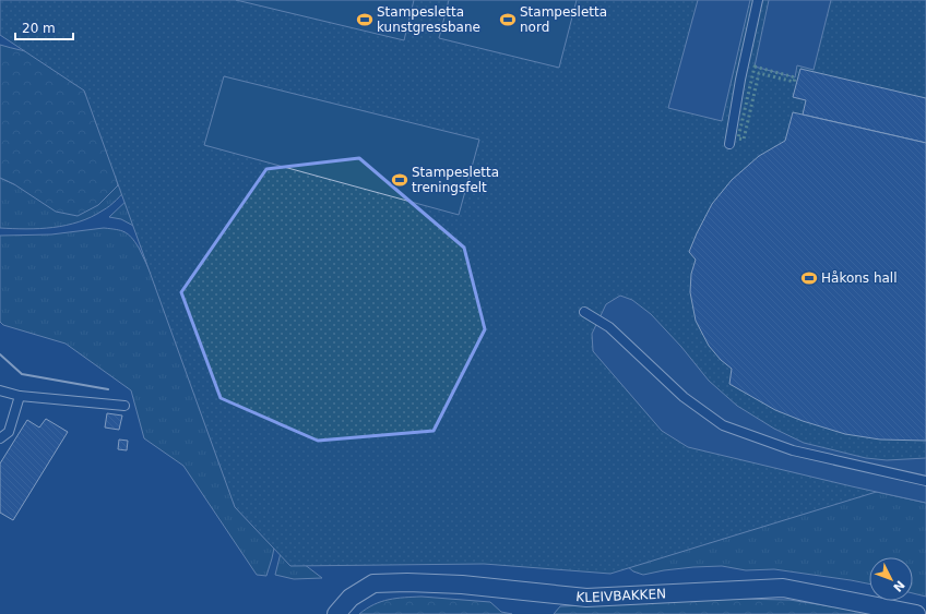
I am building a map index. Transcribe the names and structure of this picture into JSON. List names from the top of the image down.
{
  "streets": {
    "street": ["KLEIVBAKKEN"]
  },
  "places": {
    "sports": [
      "Stampesletta kunstgressbane",
      "Stampesletta nord",
      "Stampesletta treningsfelt",
      "Håkons hall"
    ]
  },
  "scale_bar": "20 m",
  "north": "bottom right"
}
